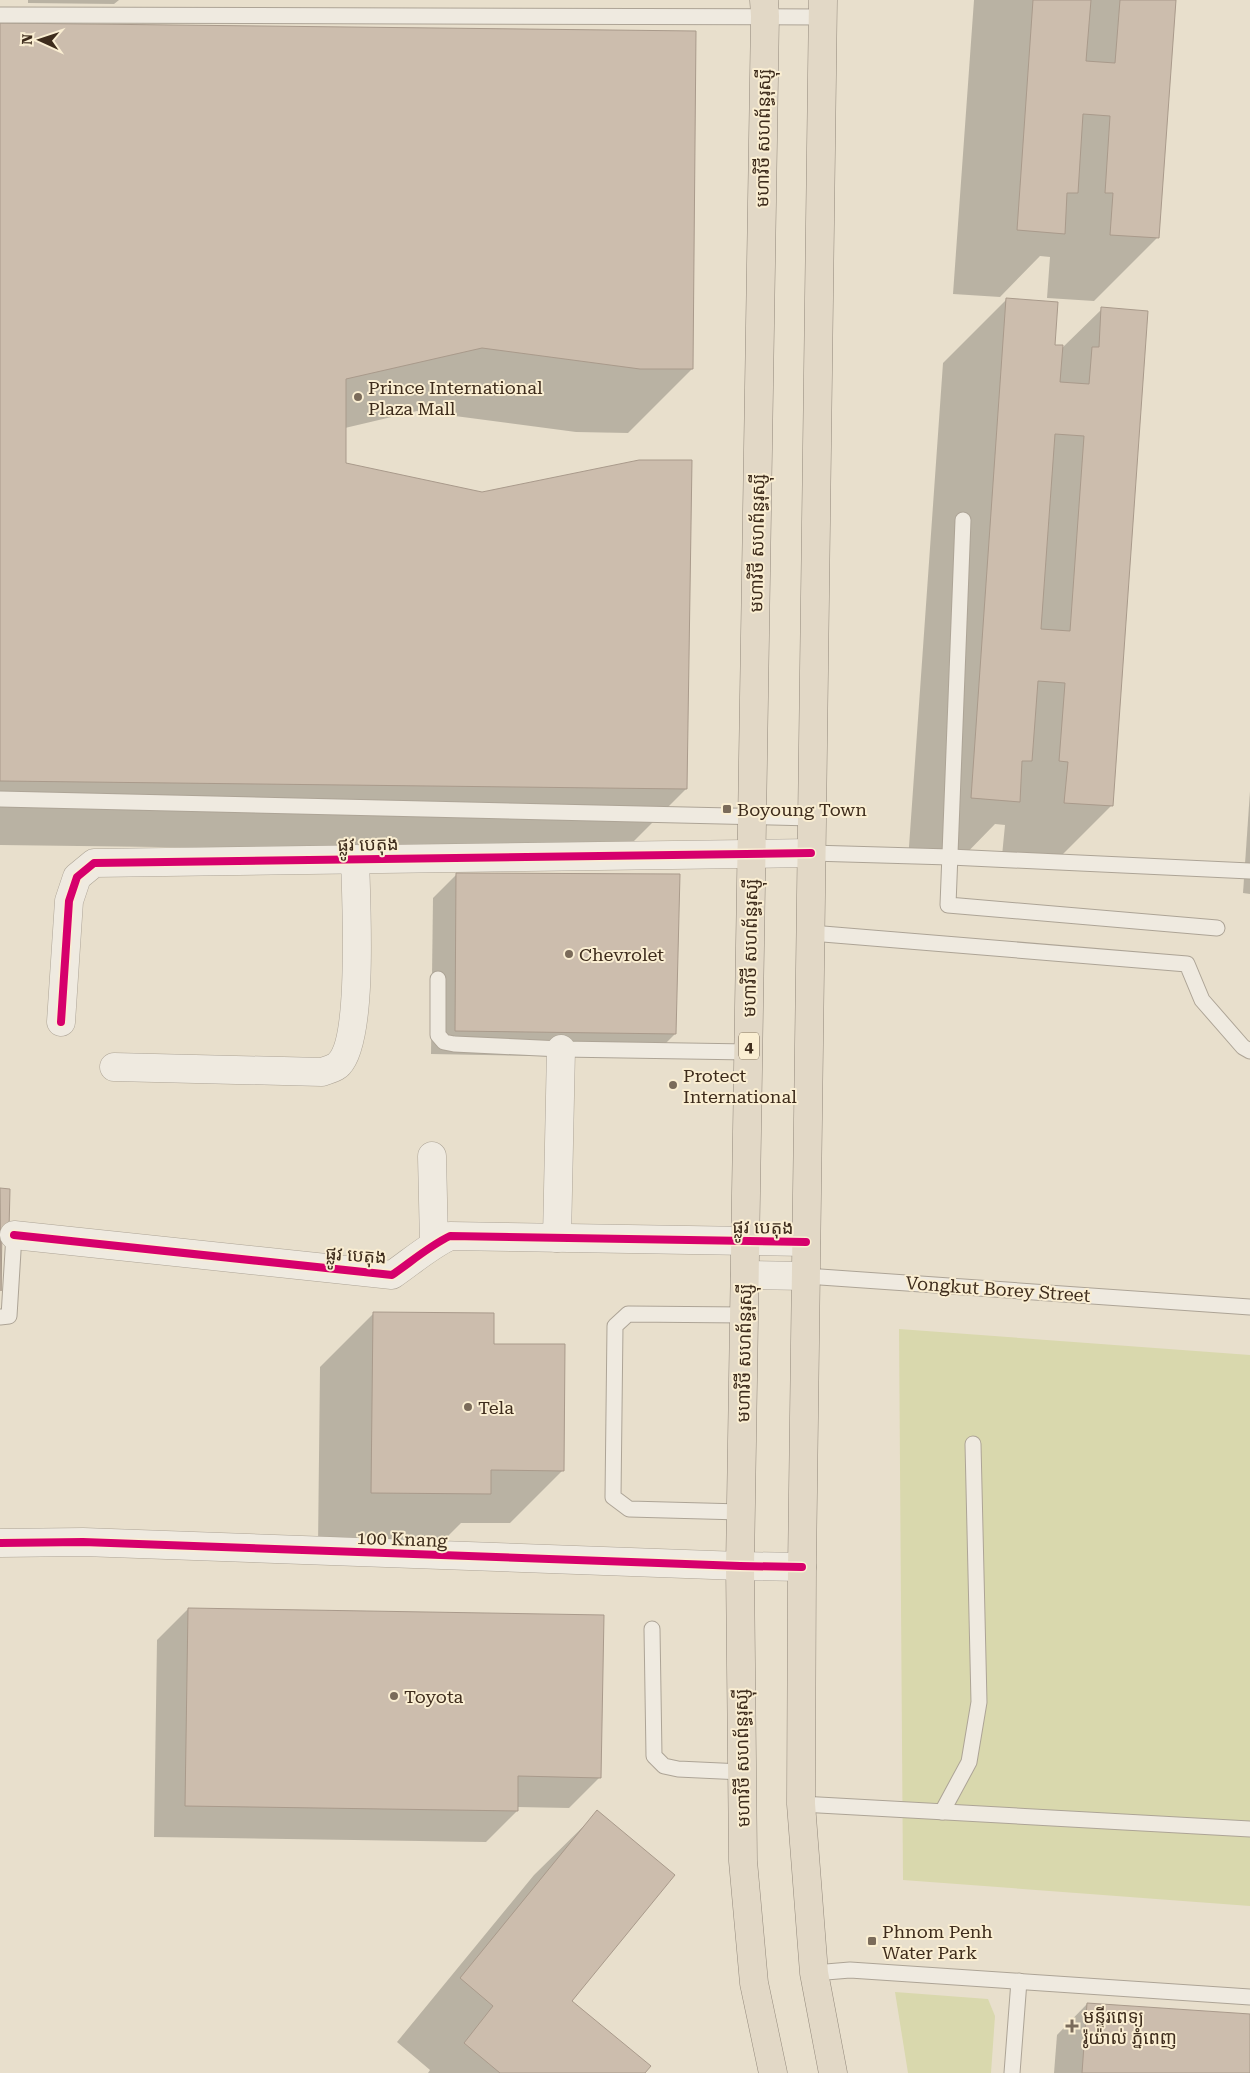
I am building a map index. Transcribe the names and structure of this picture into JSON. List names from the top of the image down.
{
  "streets": {
    "highway": ["មហាវិថី សហព័ន្ធរុស្ស៊ី", "4"],
    "street": ["ផ្លូវ បេតុង", "Vongkut Borey Street", "100 Knang"]
  },
  "crossings": [
    ["មហាវិថី សហព័ន្ធរុស្ស៊ី", "ផ្លូវ បេតុង"],
    ["មហាវិថី សហព័ន្ធរុស្ស៊ី", "Vongkut Borey Street"],
    ["មហាវិថី សហព័ន្ធរុស្ស៊ី", "100 Knang"]
  ],
  "places": {
    "other": [
      "Prince International Plaza Mall",
      "Chevrolet",
      "Protect International",
      "Tela",
      "Toyota"
    ],
    "transit": ["Boyoung Town", "Phnom Penh Water Park"],
    "health": ["មន្ទីរពេទ្យ រ៉ូយ៉ាល់ ភ្នំពេញ"]
  },
  "north": "left"
}
